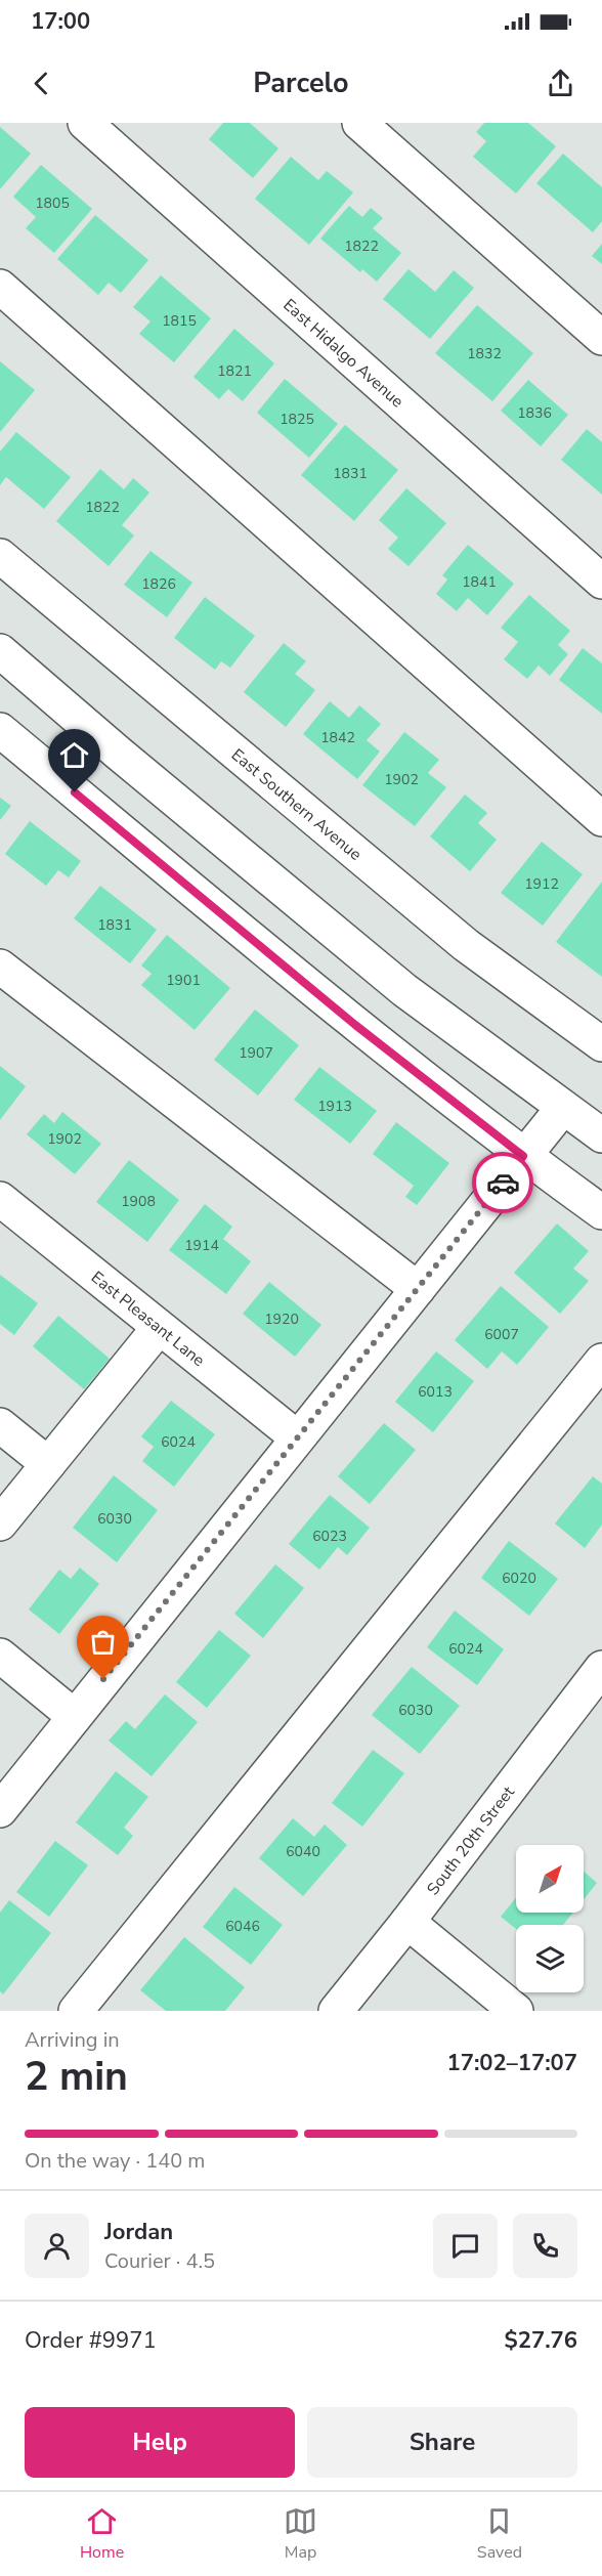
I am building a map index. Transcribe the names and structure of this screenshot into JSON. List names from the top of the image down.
{
  "streets": {
    "street": [
      "East Hidalgo Avenue",
      "East Southern Avenue",
      "East Pleasant Lane",
      "South 20th Street"
    ]
  },
  "house_numbers": [
    "1805",
    "1822",
    "1815",
    "1832",
    "1821",
    "1836",
    "1825",
    "1831",
    "1822",
    "1841",
    "1826",
    "1842",
    "1902",
    "1912",
    "1831",
    "1901",
    "1907",
    "1913",
    "1902",
    "1908",
    "1914",
    "1920",
    "6007",
    "6013",
    "6024",
    "6030",
    "6023",
    "6020",
    "6024",
    "6030",
    "6040",
    "6046"
  ],
  "north": "top right",
  "page": {
    "status": "17:00",
    "header": "Parcelo",
    "heading": ["2 min", "Arriving in", "17:02–17:07"],
    "panel": [
      "Jordan",
      "Courier · 4.5",
      "Order #9971",
      "$27.76"
    ],
    "bar": "On the way · 140 m",
    "buttons": ["Help", "Share"],
    "tabs": ["Home", "Map", "Saved"]
  }
}
